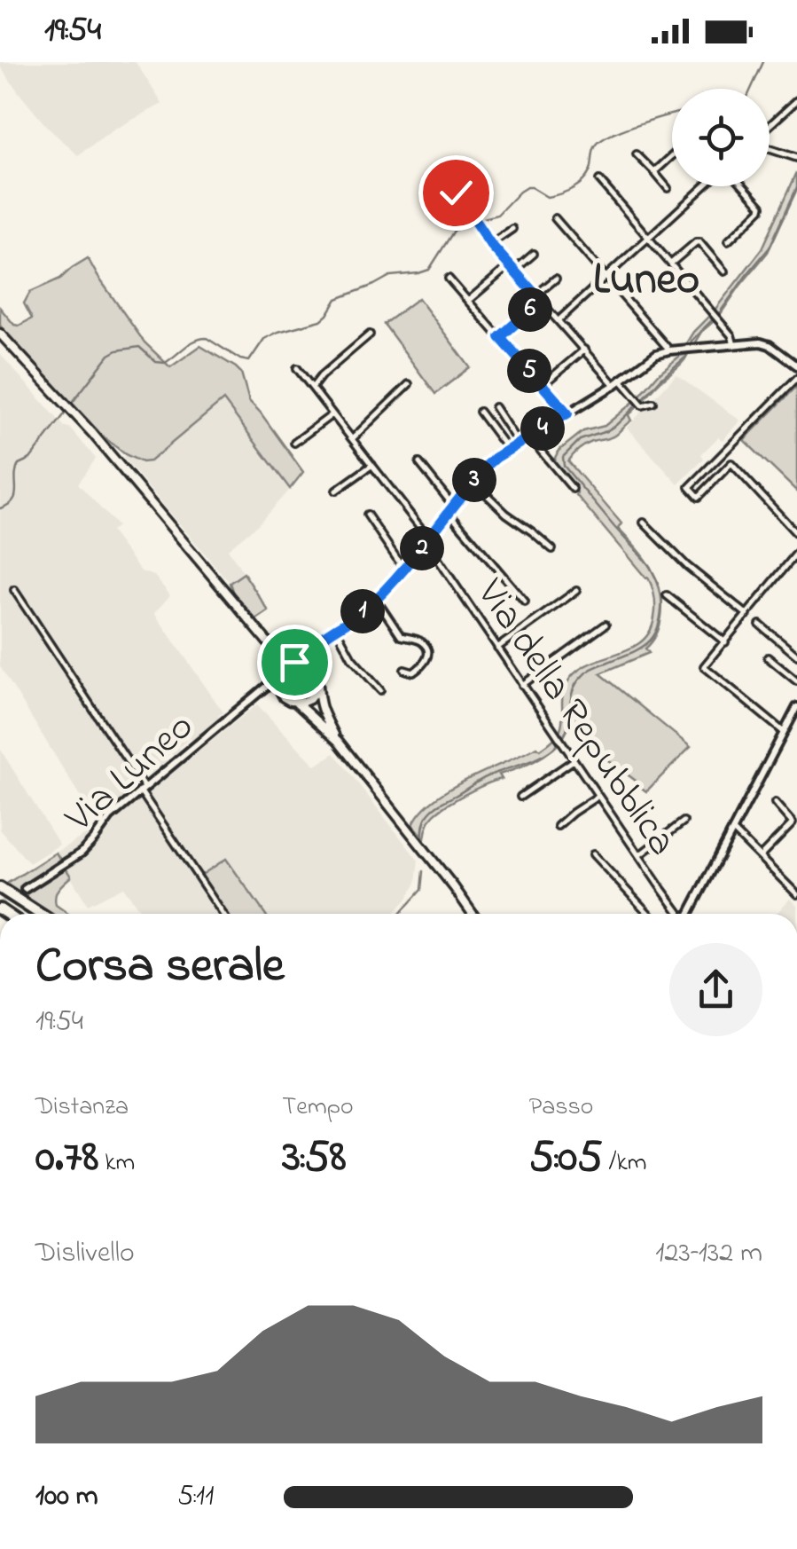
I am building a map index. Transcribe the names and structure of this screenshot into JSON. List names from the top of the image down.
{
  "streets": {
    "street": ["Via della Repubblica", "Via Luneo"]
  },
  "districts": ["Luneo"],
  "page": {
    "status": "19:54",
    "pins": [
      "6",
      "5",
      "4",
      "3",
      "2",
      "1"
    ],
    "heading": ["Corsa serale", "19:54"],
    "stats": [
      ["Distanza", "0.78 km"],
      ["Tempo", "3:58"],
      ["Passo", "5:05 /km"]
    ],
    "chart": ["Dislivello", "123–132 m"],
    "list": [
      {
        "name": "100 m",
        "note": "5:11"
      }
    ]
  }
}
